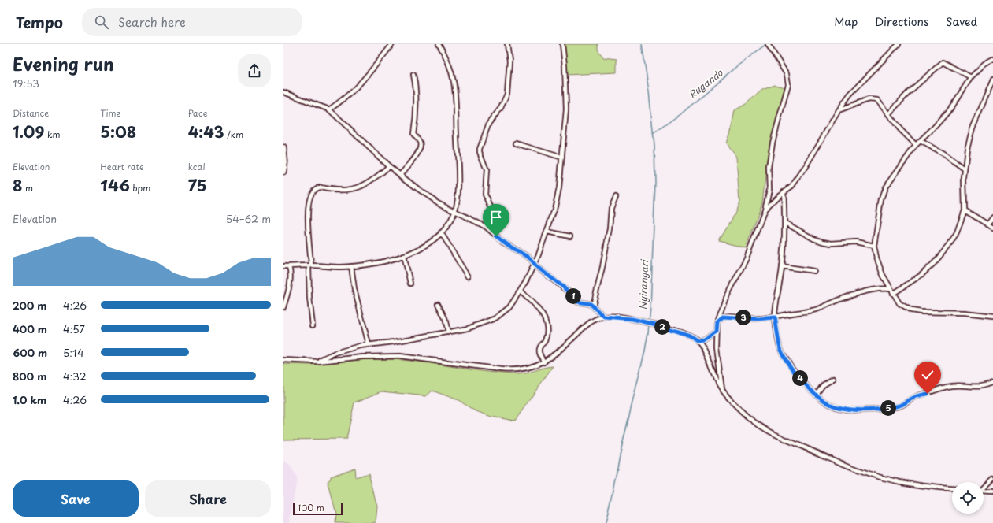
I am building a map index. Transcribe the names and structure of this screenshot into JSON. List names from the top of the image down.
{
  "water": ["Rugando", "Nyirangari"],
  "scale_bar": "100 m",
  "page": {
    "header": "Tempo",
    "search": "Search here",
    "nav": ["Map", "Directions", "Saved"],
    "heading": ["Evening run", "19:53"],
    "stats": [
      ["Distance", "1.09 km"],
      ["Time", "5:08"],
      ["Pace", "4:43 /km"],
      ["Elevation", "8 m"],
      ["Heart rate", "146 bpm"],
      ["kcal", "75"]
    ],
    "chart": ["Elevation", "54–62 m"],
    "pins": [
      "1",
      "3",
      "2",
      "4",
      "5"
    ],
    "list": [
      {
        "name": "200 m",
        "note": "4:26"
      },
      {
        "name": "400 m",
        "note": "4:57"
      },
      {
        "name": "600 m",
        "note": "5:14"
      },
      {
        "name": "800 m",
        "note": "4:32"
      },
      {
        "name": "1.0 km",
        "note": "4:26"
      }
    ],
    "buttons": ["Save", "Share"],
    "scale": "100 m"
  }
}
